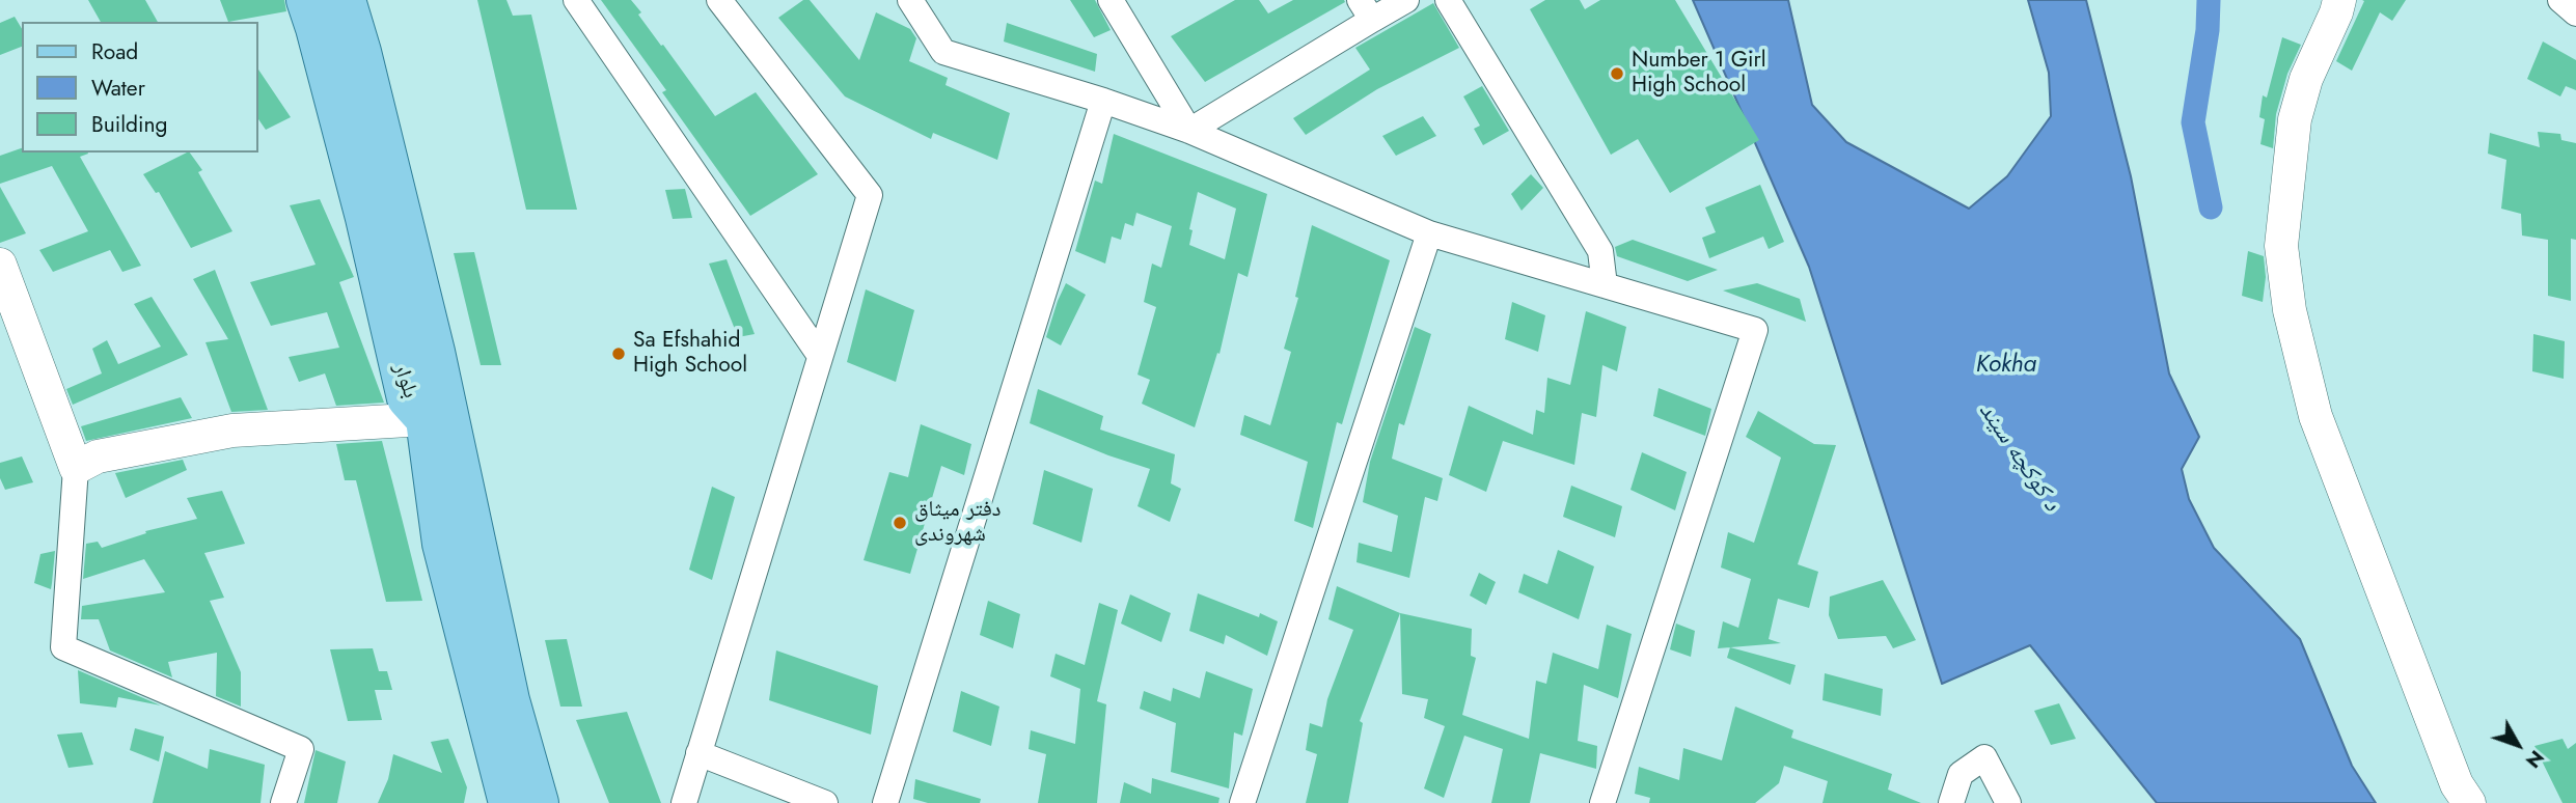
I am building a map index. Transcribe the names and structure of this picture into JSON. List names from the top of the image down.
{
  "streets": {
    "main road": ["بلوار"]
  },
  "water": ["Kokha", "د کوکچه سیند"],
  "places": ["Number 1 Girl High School", "Sa Efshahid High School", "دفتر میثاق شهروندی"],
  "legend": ["Road", "Water", "Building"],
  "north": "bottom right"
}
